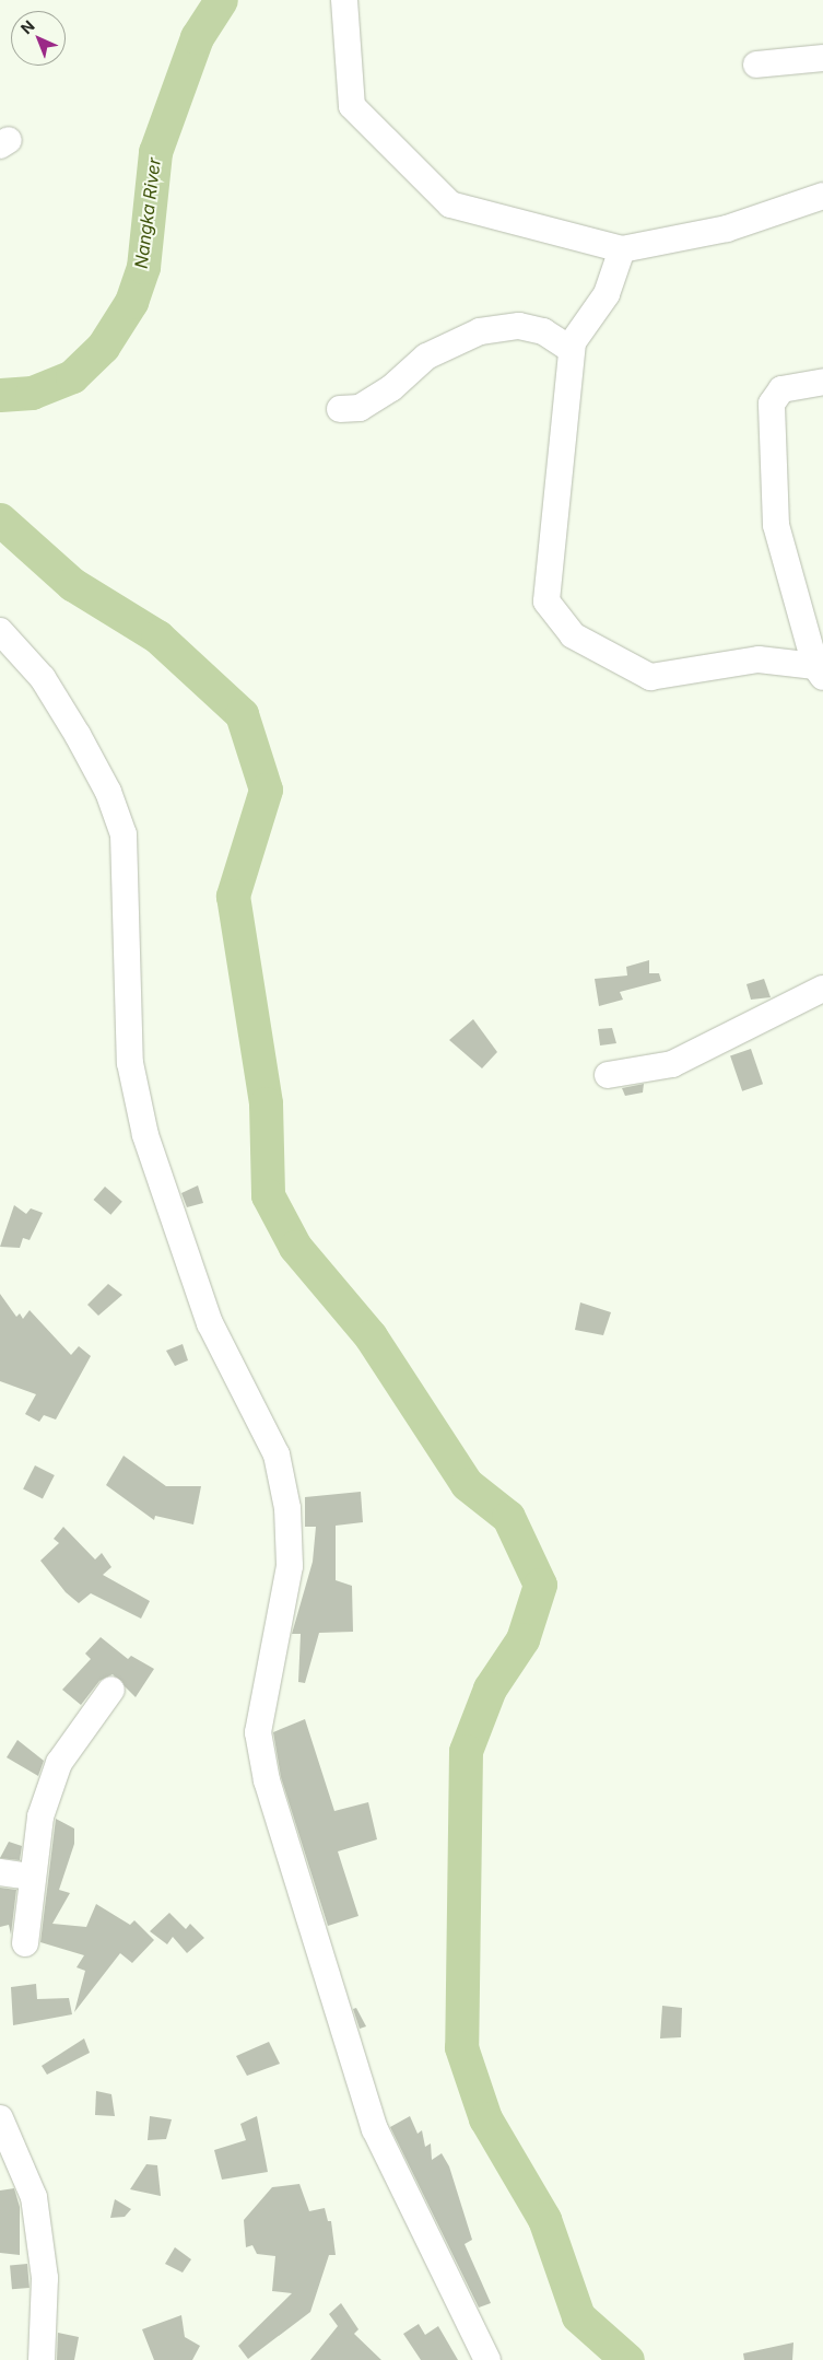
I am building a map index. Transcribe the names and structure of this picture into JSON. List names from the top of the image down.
{
  "water": ["Nangka River"],
  "north": "top left"
}
